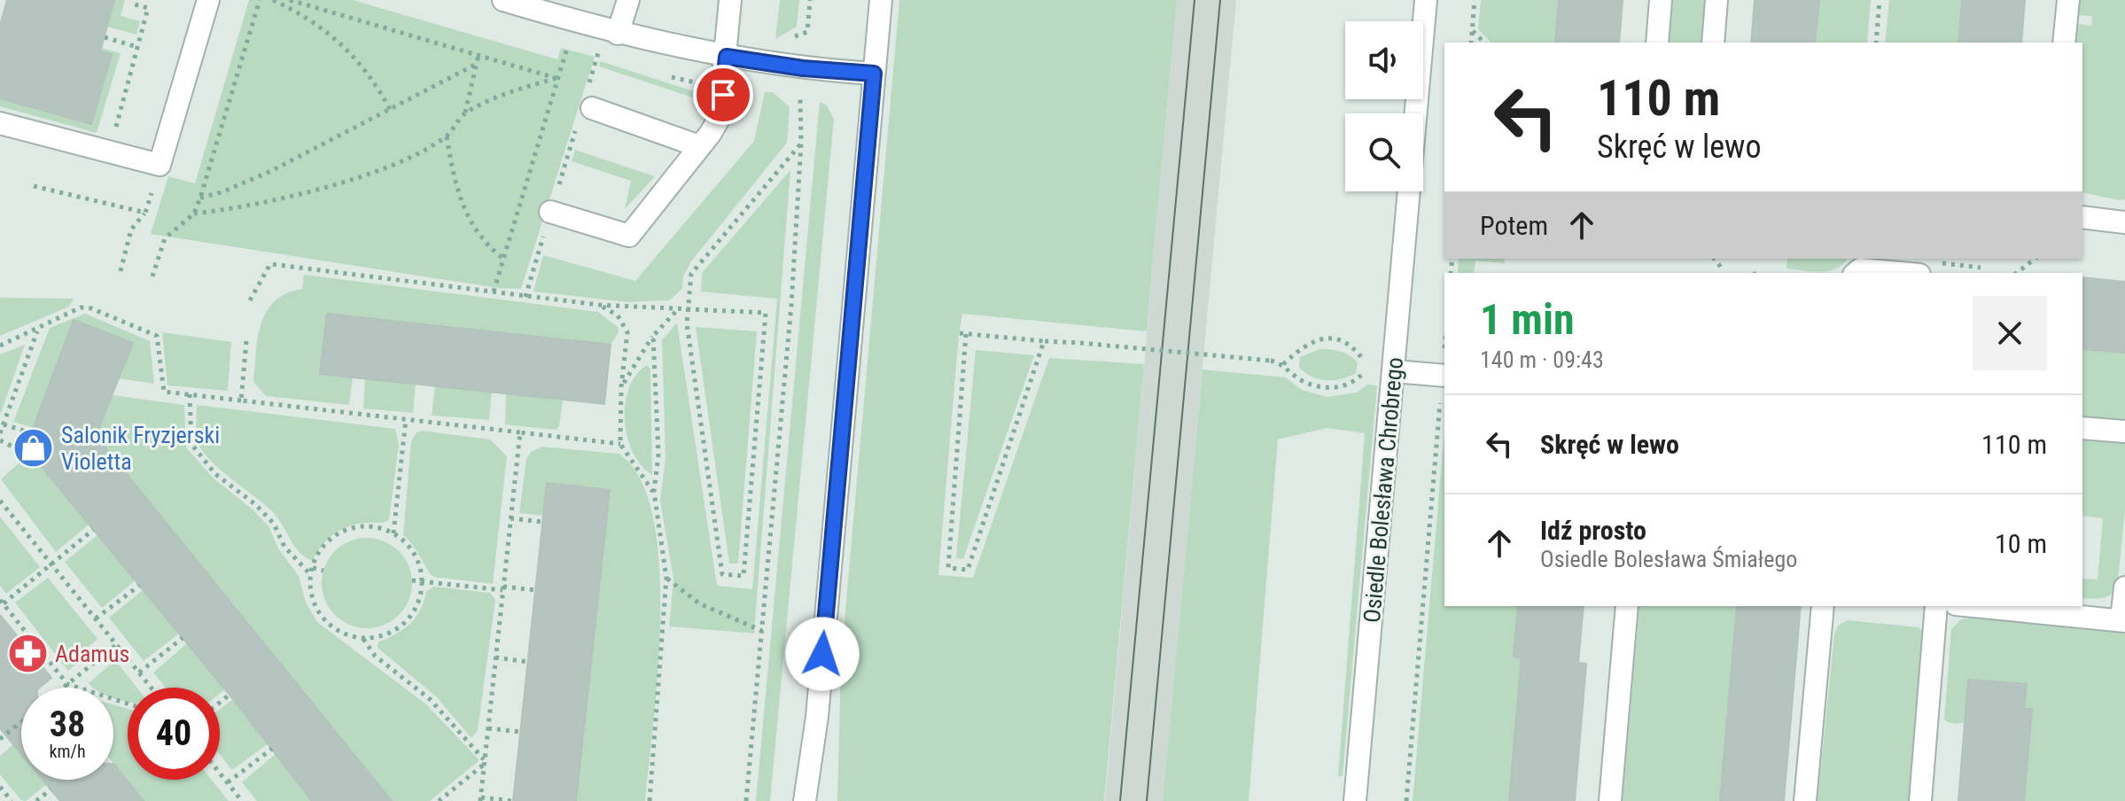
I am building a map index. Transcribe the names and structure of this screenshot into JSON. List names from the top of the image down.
{
  "streets": {
    "street": ["Osiedle Bolesława Chrobrego"]
  },
  "places": {
    "shop": ["Salonik Fryzjerski Violetta"],
    "pharmacy": ["Adamus"]
  },
  "page": {
    "turn": ["110 m", "Skręć w lewo"],
    "then": "Potem",
    "heading": ["1 min", "140 m · 09:43"],
    "list": [
      {
        "name": "Skręć w lewo",
        "value": "110 m"
      },
      {
        "name": "Idź prosto",
        "note": "Osiedle Bolesława Śmiałego",
        "value": "10 m"
      }
    ],
    "speed": "38 km/h",
    "limit": "40"
  }
}
